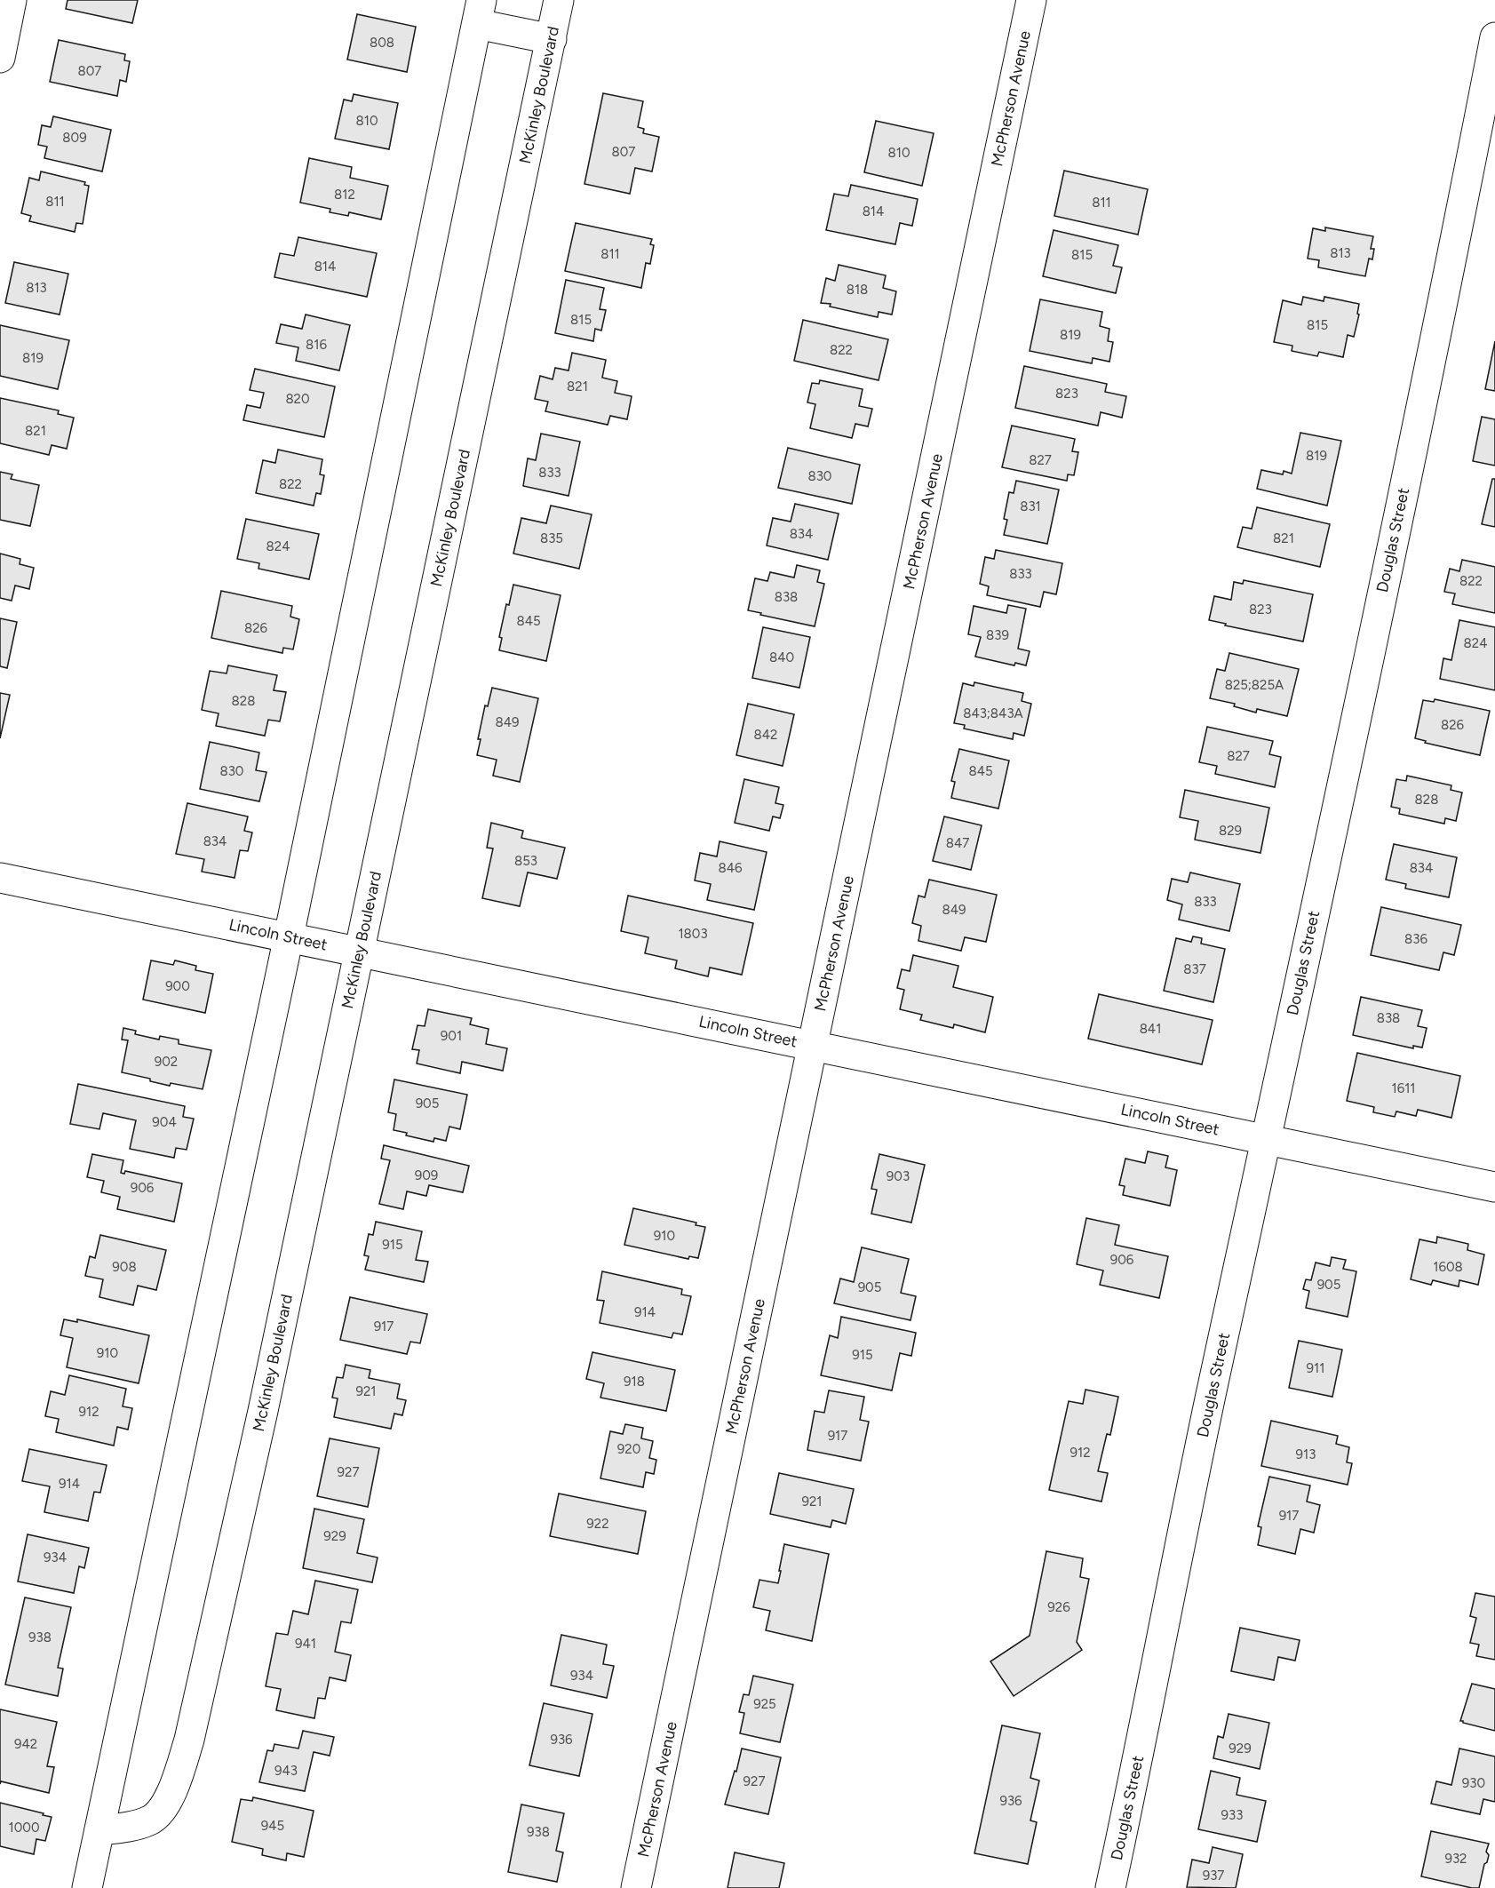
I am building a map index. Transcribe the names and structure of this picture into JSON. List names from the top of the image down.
{
  "streets": {
    "street": [
      "McKinley Boulevard",
      "McPherson Avenue",
      "Douglas Street",
      "Lincoln Street"
    ]
  },
  "crossings": [
    ["McKinley Boulevard", "Lincoln Street"],
    ["McPherson Avenue", "Lincoln Street"],
    ["Douglas Street", "Lincoln Street"]
  ],
  "house_numbers": [
    "808",
    "807",
    "810",
    "809",
    "807",
    "810",
    "812",
    "811",
    "811",
    "814",
    "813",
    "811",
    "815",
    "814",
    "813",
    "818",
    "815",
    "815",
    "819",
    "816",
    "822",
    "819",
    "821",
    "823",
    "820",
    "821",
    "819",
    "827",
    "833",
    "830",
    "822",
    "831",
    "834",
    "835",
    "821",
    "824",
    "833",
    "822",
    "838",
    "823",
    "845",
    "826",
    "839",
    "824",
    "840",
    "825;825A",
    "828",
    "843;843A",
    "849",
    "826",
    "842",
    "827",
    "830",
    "845",
    "828",
    "829",
    "834",
    "847",
    "853",
    "846",
    "834",
    "833",
    "849",
    "1803",
    "836",
    "837",
    "900",
    "838",
    "841",
    "901",
    "902",
    "1611",
    "905",
    "904",
    "909",
    "903",
    "906",
    "910",
    "915",
    "906",
    "908",
    "1608",
    "905",
    "905",
    "914",
    "917",
    "910",
    "915",
    "911",
    "918",
    "921",
    "912",
    "917",
    "920",
    "912",
    "913",
    "927",
    "914",
    "921",
    "917",
    "922",
    "929",
    "934",
    "926",
    "938",
    "941",
    "934",
    "925",
    "936",
    "942",
    "929",
    "943",
    "927",
    "930",
    "936",
    "933",
    "945",
    "1000",
    "938",
    "932",
    "937"
  ]
}
